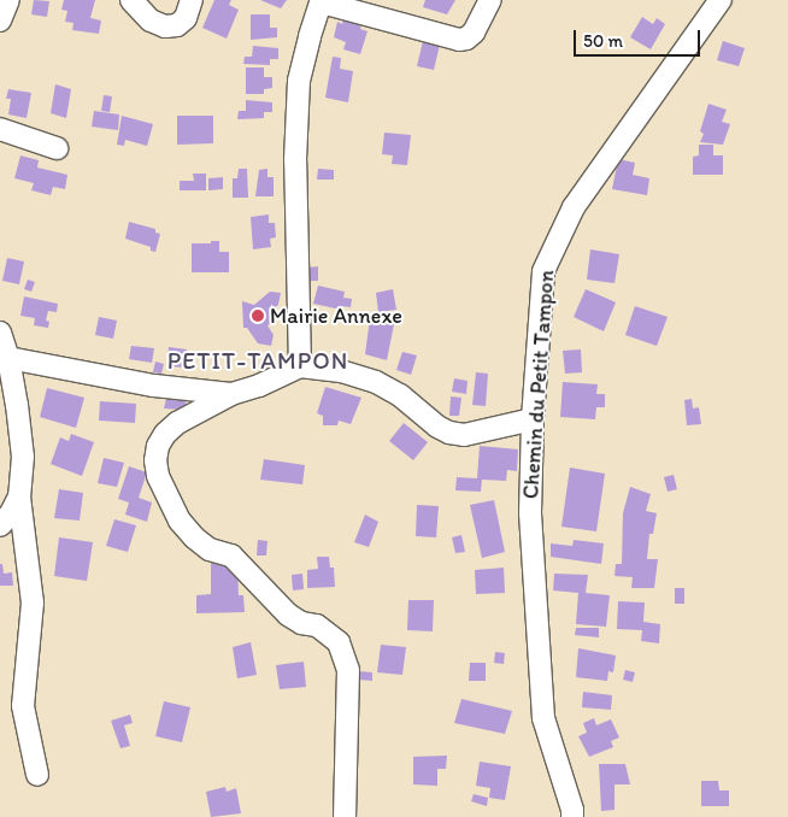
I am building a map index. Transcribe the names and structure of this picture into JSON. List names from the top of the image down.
{
  "streets": {
    "street": ["Chemin du Petit Tampon"]
  },
  "districts": ["PETIT-TAMPON"],
  "places": ["Mairie Annexe"],
  "scale_bar": "50 m"
}
